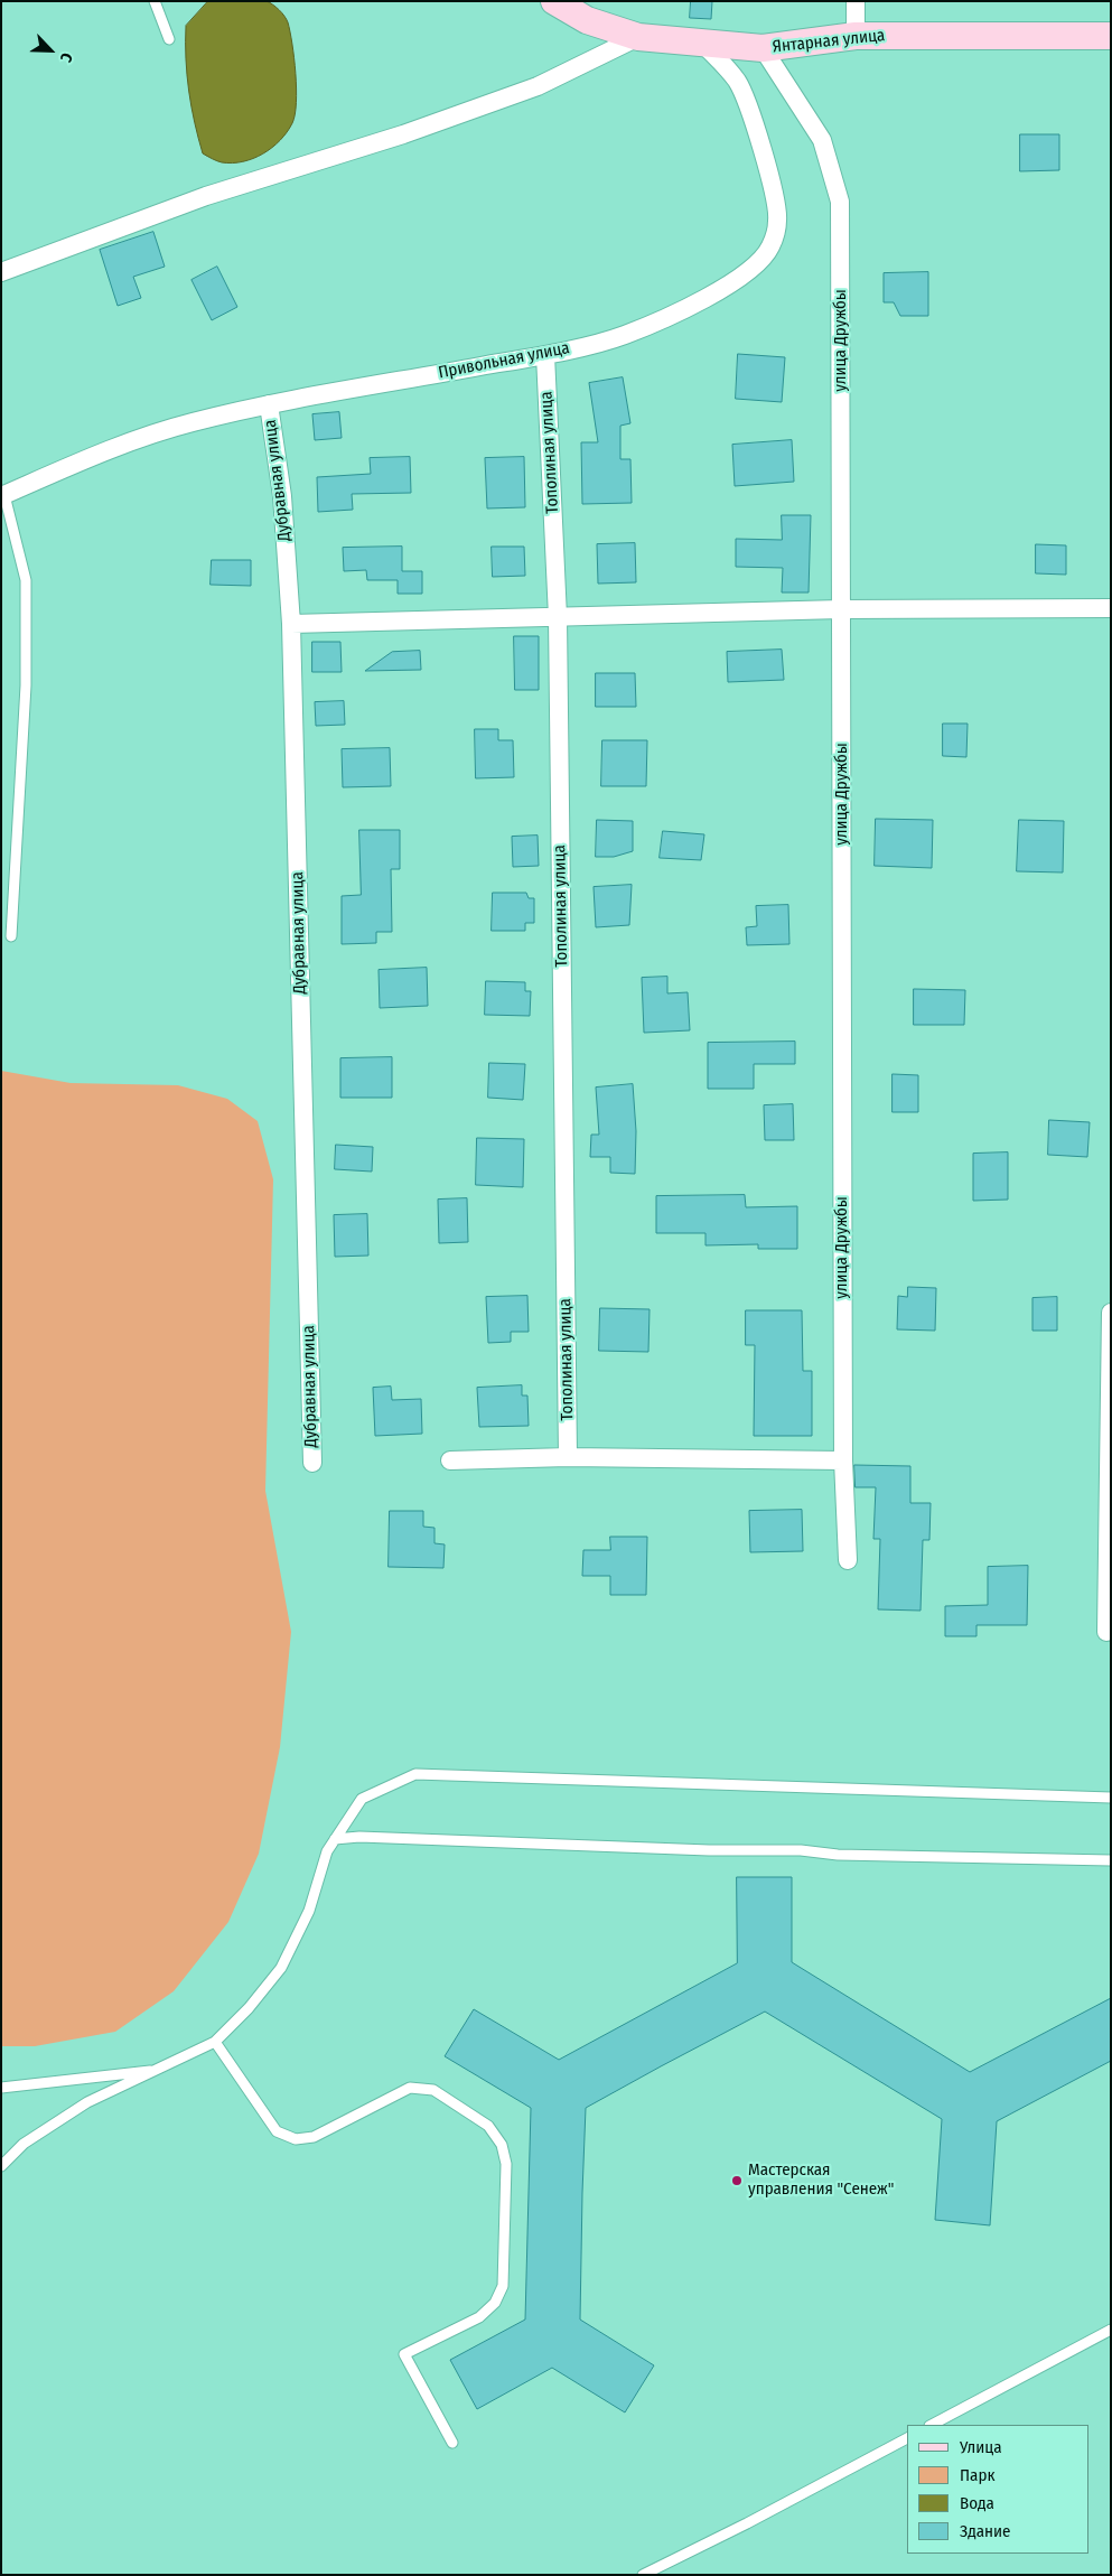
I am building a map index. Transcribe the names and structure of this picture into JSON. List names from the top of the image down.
{
  "streets": {
    "street": [
      "Янтарная улица",
      "улица Дружбы",
      "Привольная улица",
      "Тополиная улица",
      "Дубравная улица"
    ]
  },
  "crossings": [
    ["Янтарная улица", "улица Дружбы"],
    ["Янтарная улица", "Привольная улица"],
    ["Привольная улица", "Тополиная улица"],
    ["Привольная улица", "Дубравная улица"]
  ],
  "places": ["Мастерская управления \"Сенеж\""],
  "legend": [
    "Улица",
    "Парк",
    "Вода",
    "Здание"
  ],
  "north": "bottom right"
}
